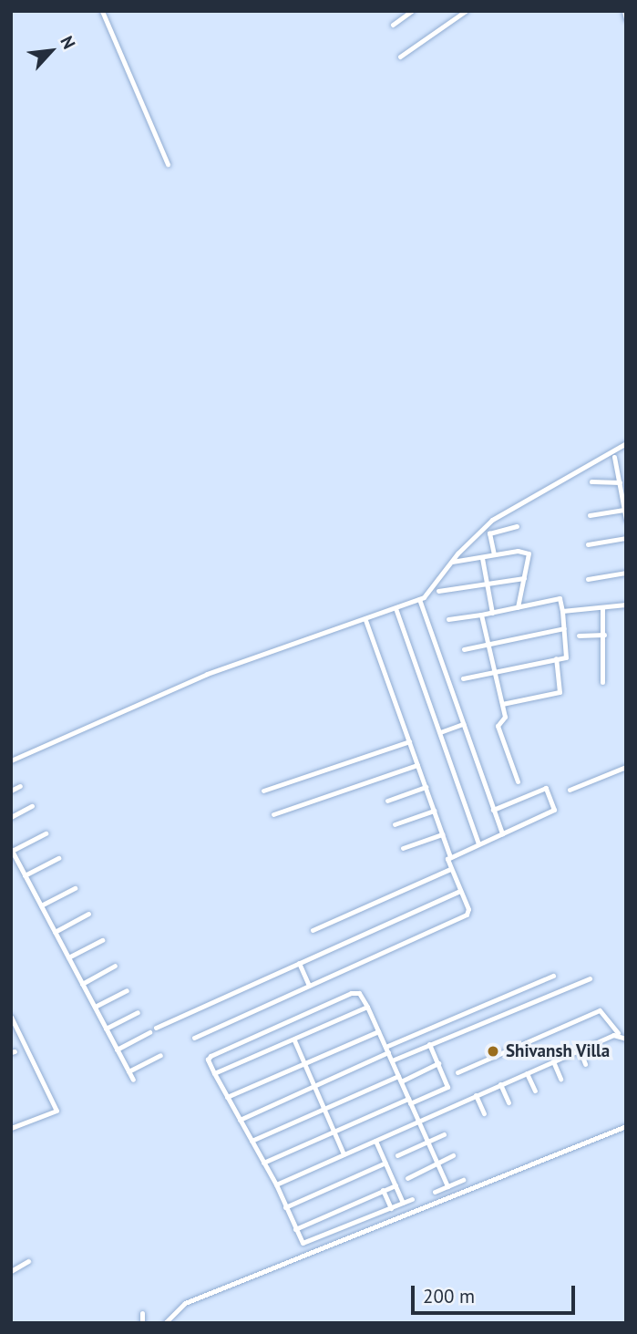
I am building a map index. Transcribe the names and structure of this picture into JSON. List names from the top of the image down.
{
  "places": ["Shivansh Villa"],
  "scale_bar": "200 m",
  "north": "top right"
}
